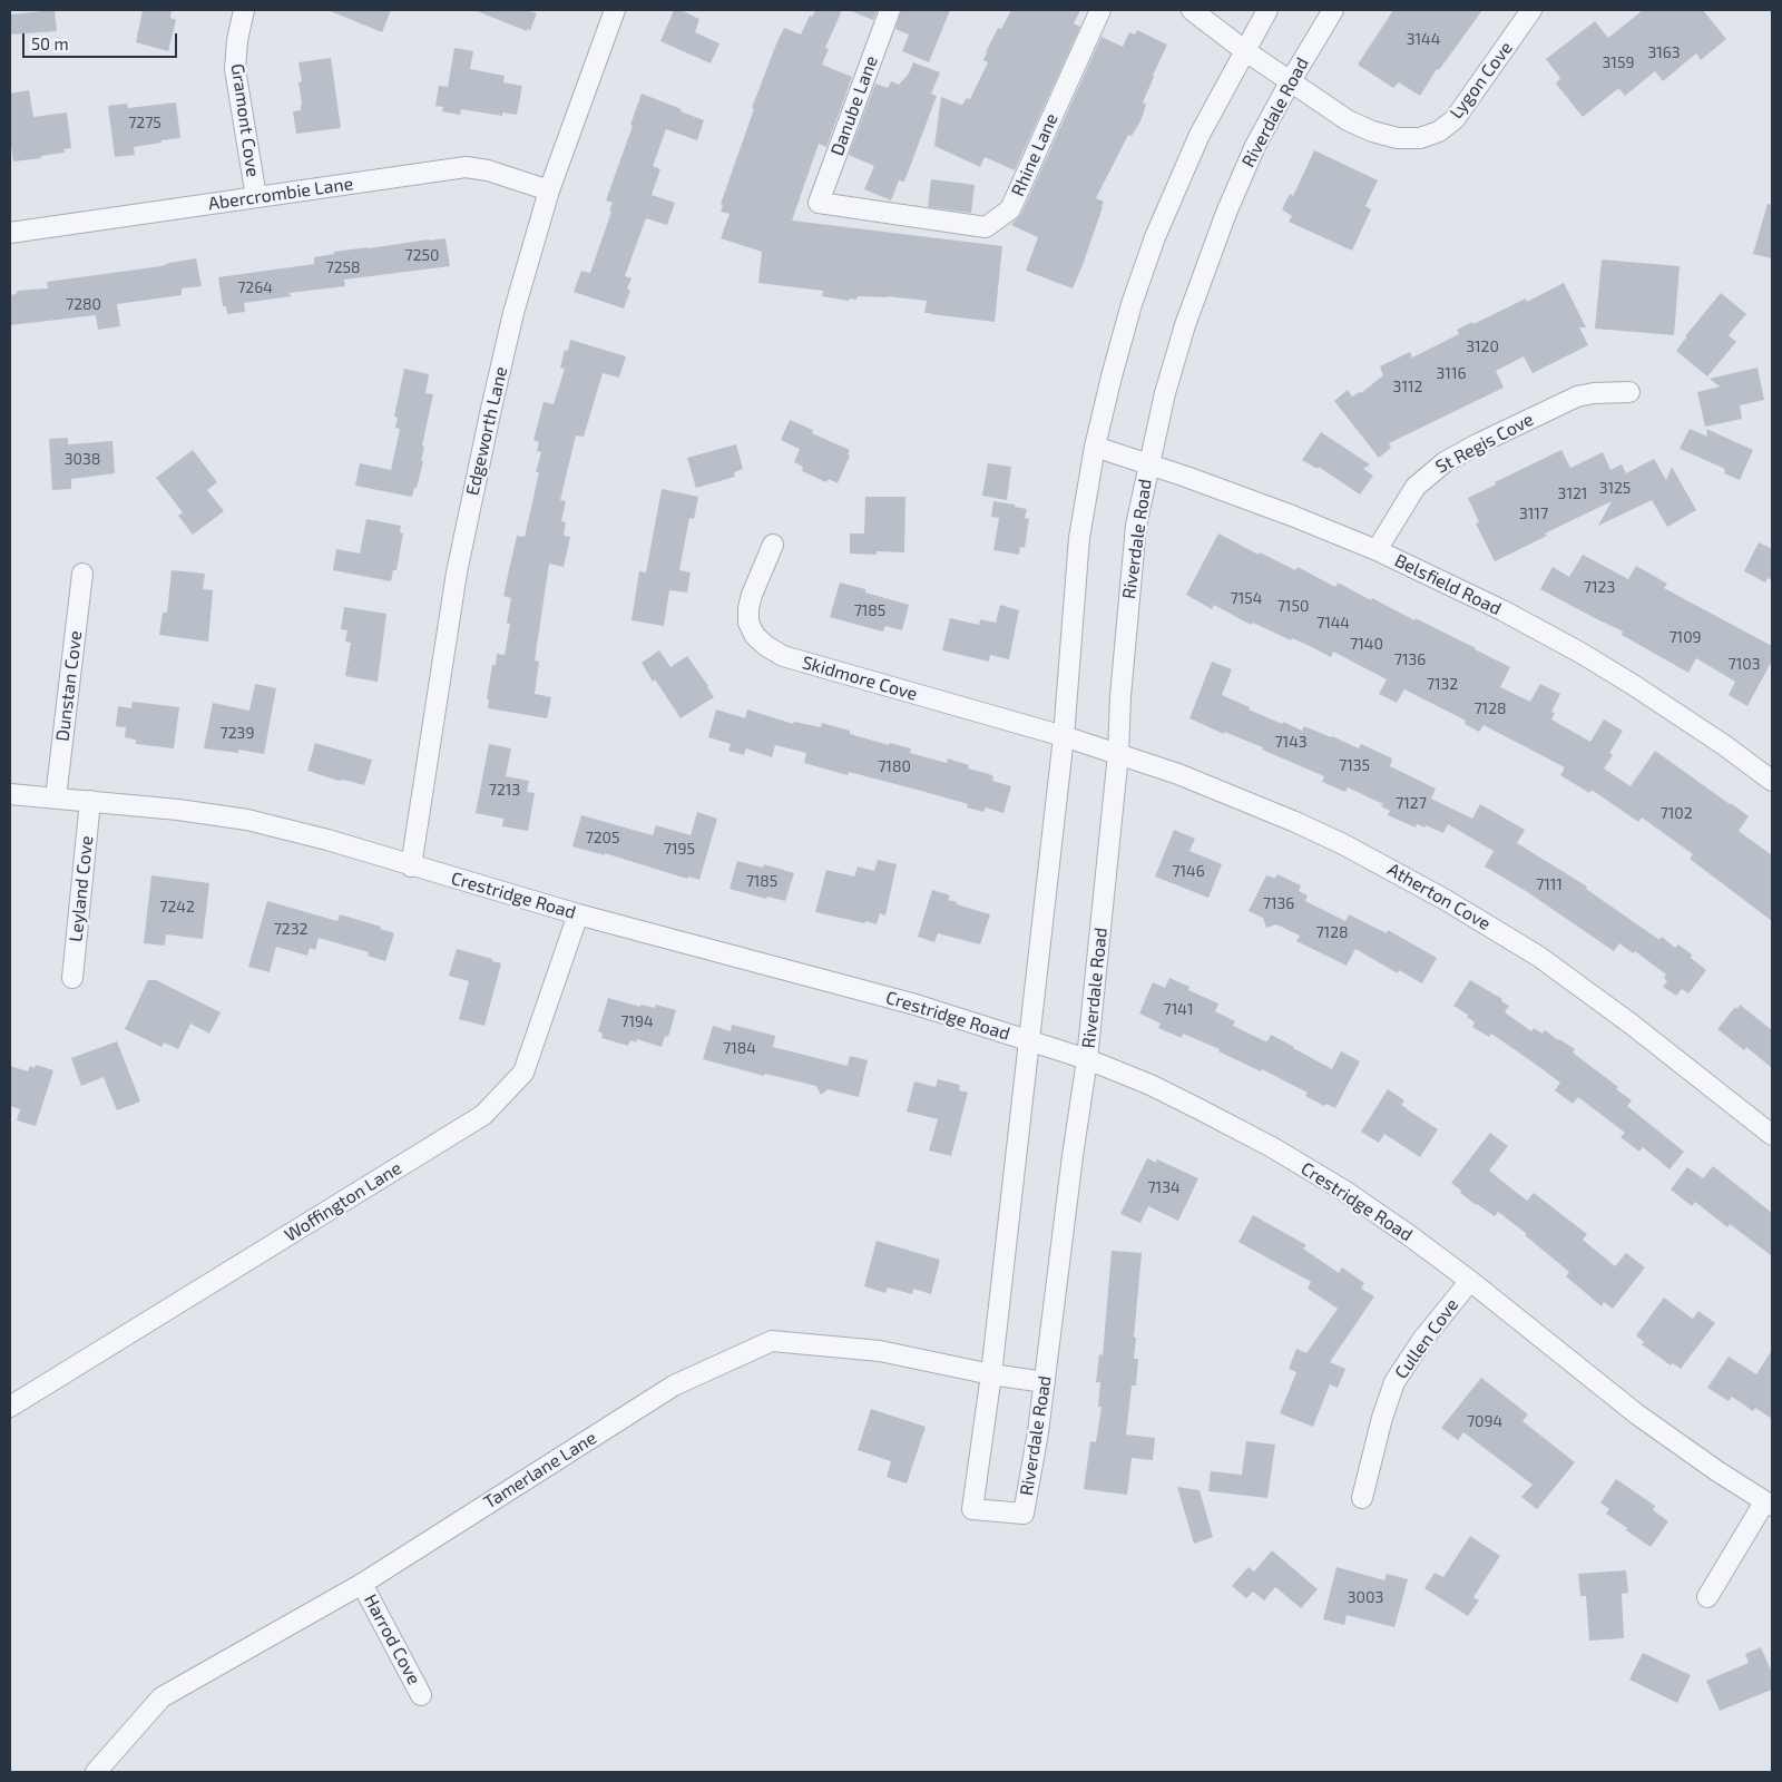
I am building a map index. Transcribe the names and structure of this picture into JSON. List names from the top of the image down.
{
  "streets": {
    "street": [
      "Lygon Cove",
      "Danube Lane",
      "Riverdale Road",
      "Gramont Cove",
      "Rhine Lane",
      "Abercrombie Lane",
      "Edgeworth Lane",
      "St Regis Cove",
      "Belsfield Road",
      "Skidmore Cove",
      "Dunstan Cove",
      "Leyland Cove",
      "Crestridge Road",
      "Atherton Cove",
      "Woffington Lane",
      "Cullen Cove",
      "Tamerlane Lane",
      "Harrod Cove"
    ]
  },
  "crossings": [
    ["Lygon Cove", "Riverdale Road"],
    ["Danube Lane", "Rhine Lane"],
    ["Riverdale Road", "Belsfield Road"],
    ["Riverdale Road", "Skidmore Cove"],
    ["Riverdale Road", "Crestridge Road"],
    ["Riverdale Road", "Atherton Cove"],
    ["Riverdale Road", "Tamerlane Lane"],
    ["Gramont Cove", "Abercrombie Lane"],
    ["Abercrombie Lane", "Edgeworth Lane"],
    ["Edgeworth Lane", "Crestridge Road"],
    ["St Regis Cove", "Belsfield Road"],
    ["Skidmore Cove", "Atherton Cove"],
    ["Dunstan Cove", "Crestridge Road"],
    ["Leyland Cove", "Crestridge Road"],
    ["Crestridge Road", "Woffington Lane"],
    ["Crestridge Road", "Cullen Cove"],
    ["Tamerlane Lane", "Harrod Cove"]
  ],
  "house_numbers": [
    "3144",
    "3163",
    "3159",
    "7275",
    "7250",
    "7258",
    "7264",
    "7280",
    "3120",
    "3116",
    "3112",
    "3038",
    "3125",
    "3121",
    "3117",
    "7123",
    "7154",
    "7150",
    "7185",
    "7144",
    "7109",
    "7140",
    "7136",
    "7103",
    "7132",
    "7128",
    "7239",
    "7143",
    "7135",
    "7180",
    "7213",
    "7127",
    "7102",
    "7205",
    "7195",
    "7146",
    "7185",
    "7111",
    "7136",
    "7242",
    "7232",
    "7128",
    "7141",
    "7194",
    "7184",
    "7134",
    "7094",
    "3003"
  ],
  "scale_bar": "50 m"
}
